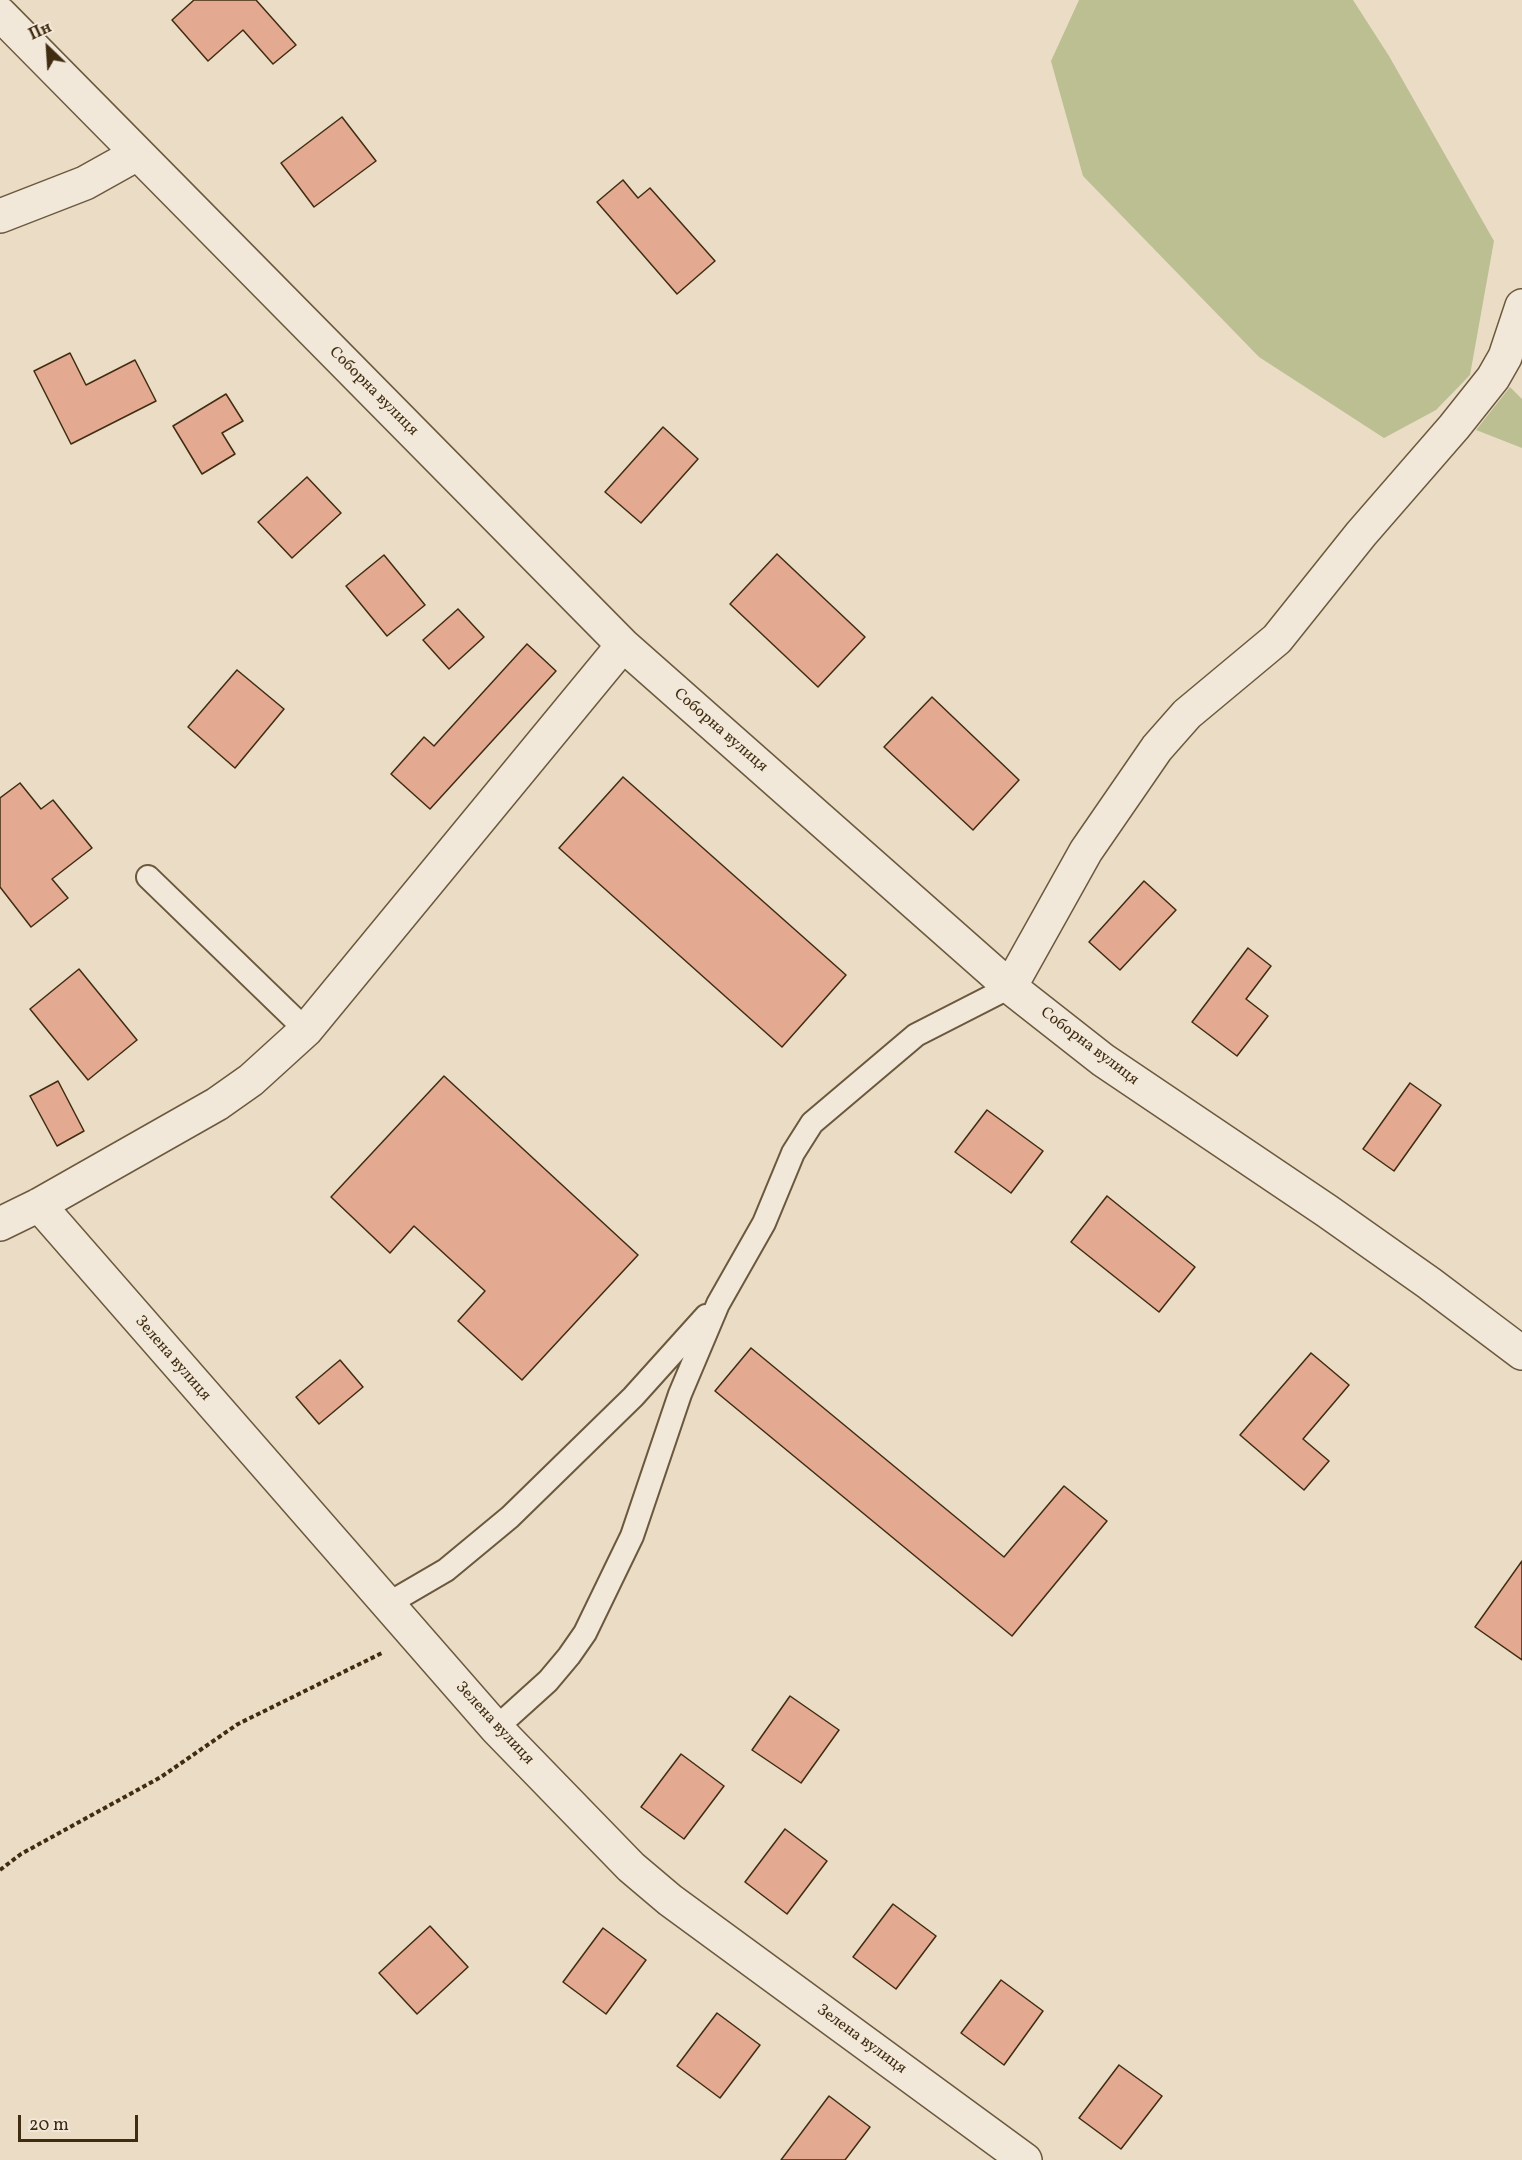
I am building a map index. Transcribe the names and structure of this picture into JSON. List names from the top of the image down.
{
  "streets": {
    "street": ["Соборна вулиця", "Зелена вулиця"]
  },
  "scale_bar": "20 m",
  "north": "top left"
}
